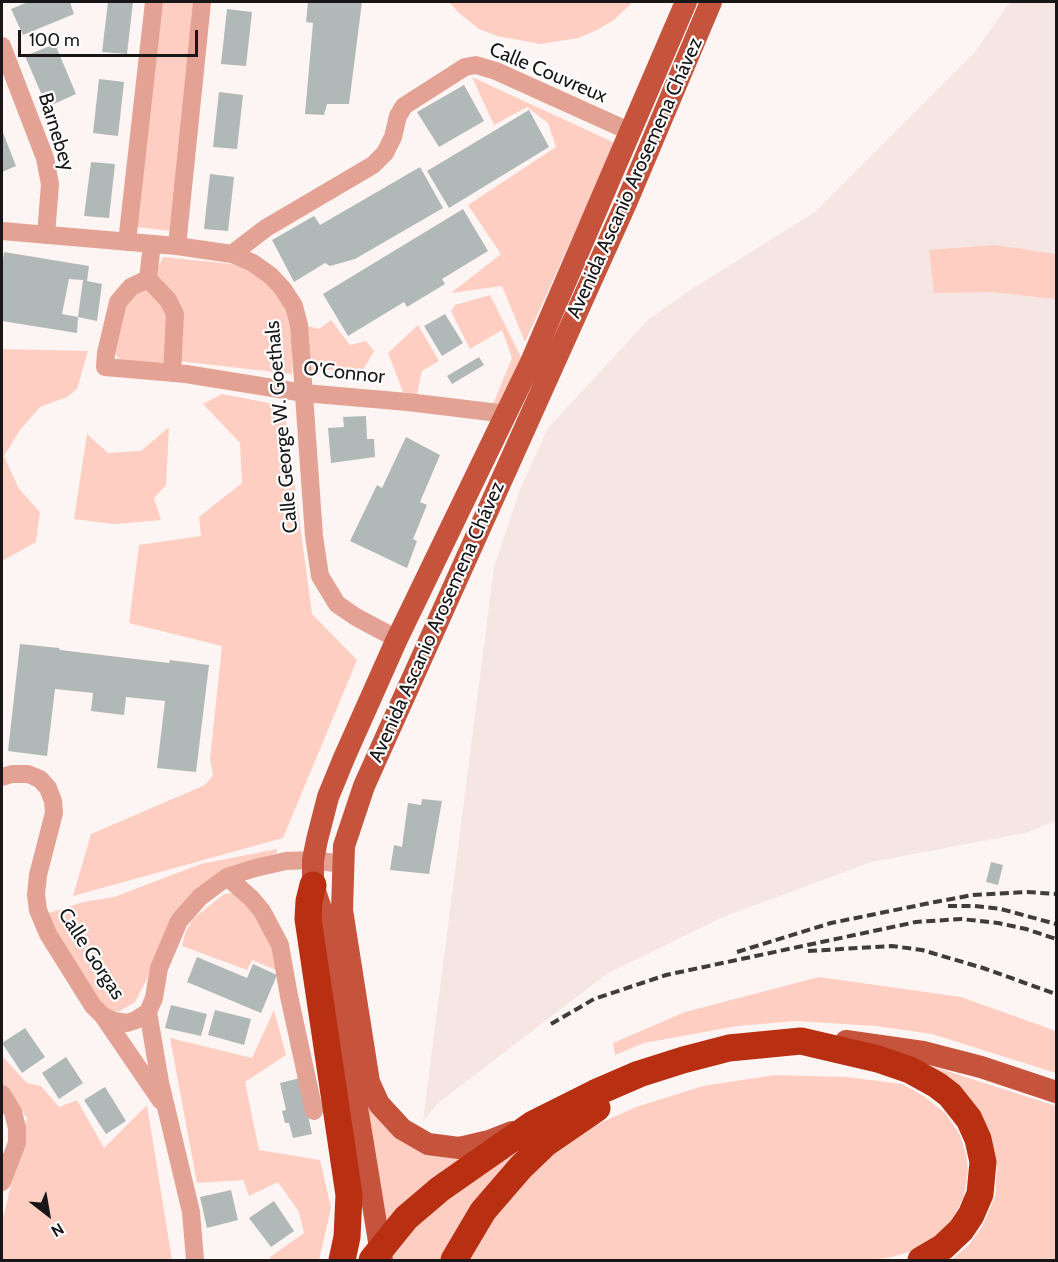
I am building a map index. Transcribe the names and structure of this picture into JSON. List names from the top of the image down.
{
  "streets": {
    "main road": ["Avenida Ascanio Arosemena Chávez"],
    "street": [
      "Calle Couvreux",
      "Barnebey",
      "O'Connor",
      "Calle George W. Goethals",
      "Calle Gorgas"
    ]
  },
  "crossings": [
    ["Calle Couvreux", "Avenida Ascanio Arosemena Chávez"],
    ["Calle Couvreux", "Calle George W. Goethals"],
    ["Barnebey", "Calle George W. Goethals"],
    ["Avenida Ascanio Arosemena Chávez", "O'Connor"],
    ["Avenida Ascanio Arosemena Chávez", "Calle George W. Goethals"],
    ["Avenida Ascanio Arosemena Chávez", "Calle Gorgas"],
    ["O'Connor", "Calle George W. Goethals"]
  ],
  "scale_bar": "100 m",
  "north": "bottom right"
}
